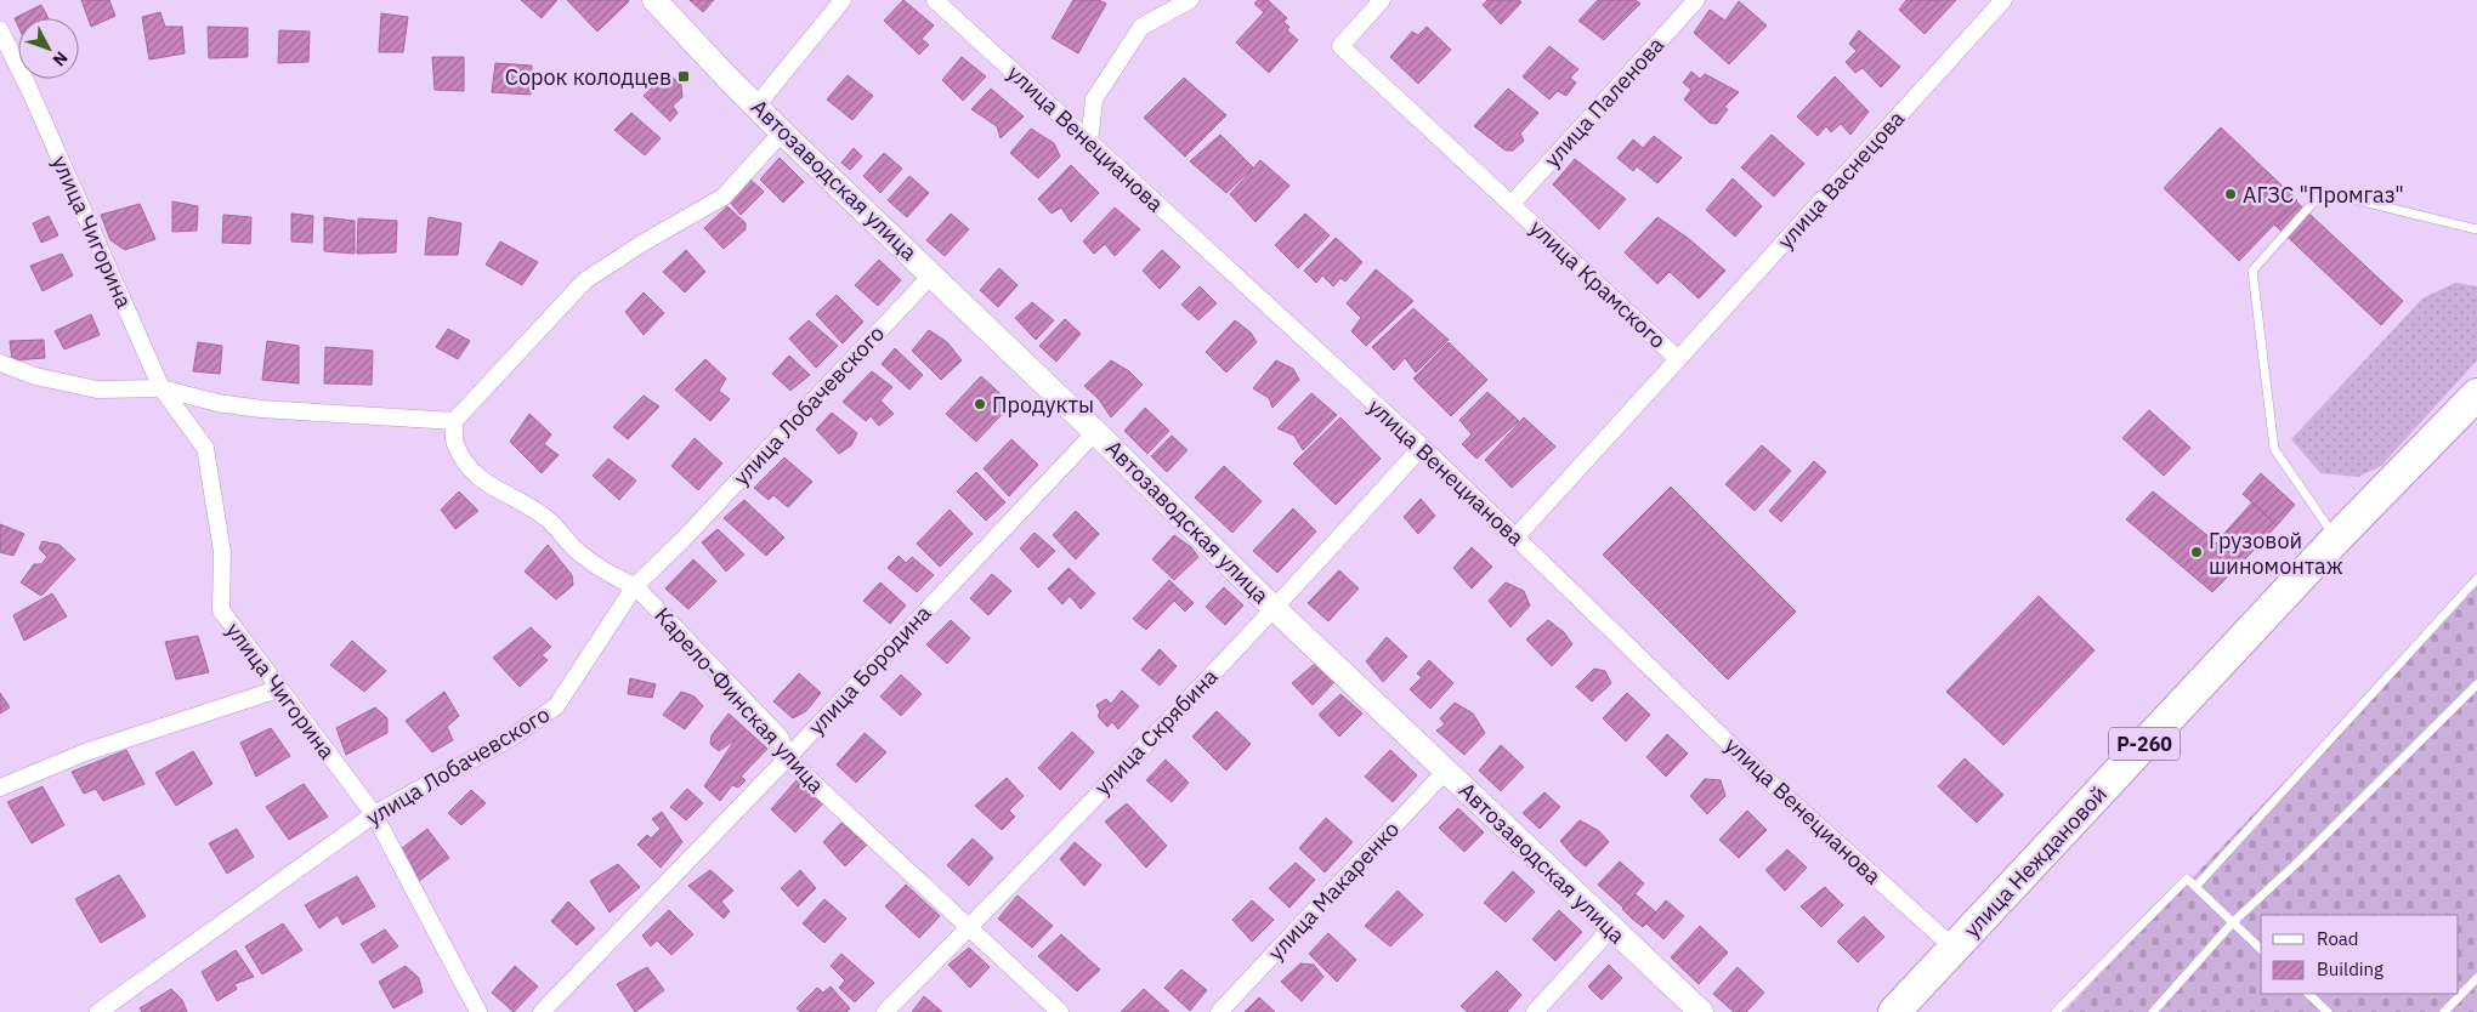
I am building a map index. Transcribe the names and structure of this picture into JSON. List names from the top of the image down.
{
  "streets": {
    "highway": ["Р-260", "улица Неждановой"],
    "street": [
      "улица Паленова",
      "улица Венецианова",
      "Автозаводская улица",
      "улица Васнецова",
      "улица Чигорина",
      "улица Крамского",
      "улица Лобачевского",
      "улица Бородина",
      "Карело-Финская улица",
      "улица Скрябина",
      "улица Макаренко"
    ]
  },
  "crossings": [
    ["улица Паленова", "улица Крамского"],
    ["улица Венецианова", "улица Крамского"],
    ["улица Венецианова", "улица Скрябина"],
    ["улица Венецианова", "улица Неждановой"],
    ["Автозаводская улица", "улица Лобачевского"],
    ["Автозаводская улица", "улица Бородина"],
    ["Автозаводская улица", "улица Скрябина"],
    ["Автозаводская улица", "улица Макаренко"],
    ["улица Васнецова", "улица Крамского"],
    ["улица Чигорина", "улица Лобачевского"],
    ["улица Лобачевского", "Карело-Финская улица"],
    ["улица Бородина", "Карело-Финская улица"],
    ["Карело-Финская улица", "улица Скрябина"]
  ],
  "places": {
    "transit": ["Сорок колодцев"],
    "other": ["АГЗС \"Промгаз\"", "Продукты", "Грузовой шиномонтаж"]
  },
  "legend": ["Road", "Building"],
  "north": "bottom right"
}
